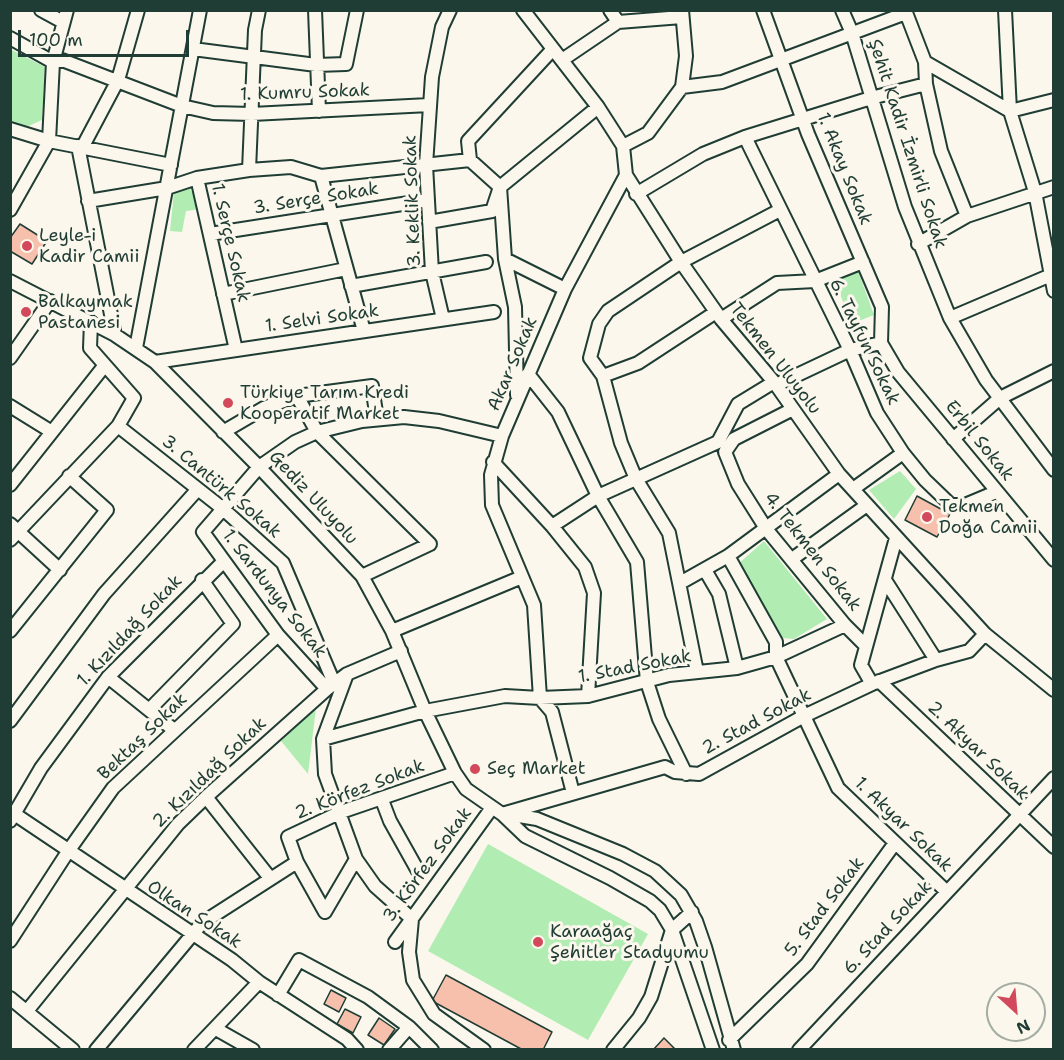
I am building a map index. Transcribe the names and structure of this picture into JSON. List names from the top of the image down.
{
  "streets": {
    "street": [
      "1. Kumru Sokak",
      "Şehit Kadir İzmirli Sokak",
      "1. Akay Sokak",
      "3. Serçe Sokak",
      "3. Keklik Sokak",
      "1. Serçe Sokak",
      "1. Selvi Sokak",
      "6. Tayfun Sokak",
      "Tekmen Uluyolu",
      "Akar Sokak",
      "Erbil Sokak",
      "3. Cantürk Sokak",
      "Gediz Uluyolu",
      "4. Tekmen Sokak",
      "1. Sardunya Sokak",
      "1. Kızıldağ Sokak",
      "1. Stad Sokak",
      "2. Stad Sokak",
      "Bektaş Sokak",
      "2. Akyar Sokak",
      "2. Kızıldağ Sokak",
      "2. Körfez Sokak",
      "1. Akyar Sokak",
      "3. Körfez Sokak",
      "5. Stad Sokak",
      "Olkan Sokak",
      "6. Stad Sokak"
    ]
  },
  "crossings": [
    ["1. Kumru Sokak", "3. Keklik Sokak"],
    ["1. Akay Sokak", "Erbil Sokak"],
    ["3. Serçe Sokak", "3. Keklik Sokak"],
    ["3. Serçe Sokak", "1. Serçe Sokak"],
    ["3. Keklik Sokak", "1. Selvi Sokak"],
    ["1. Serçe Sokak", "1. Selvi Sokak"],
    ["1. Selvi Sokak", "Gediz Uluyolu"],
    ["6. Tayfun Sokak", "Erbil Sokak"],
    ["Tekmen Uluyolu", "Akar Sokak"],
    ["Tekmen Uluyolu", "4. Tekmen Sokak"],
    ["Tekmen Uluyolu", "2. Stad Sokak"],
    ["Akar Sokak", "1. Sardunya Sokak"],
    ["Akar Sokak", "1. Stad Sokak"],
    ["3. Cantürk Sokak", "1. Sardunya Sokak"],
    ["3. Cantürk Sokak", "2. Kızıldağ Sokak"],
    ["Gediz Uluyolu", "1. Sardunya Sokak"],
    ["Gediz Uluyolu", "1. Stad Sokak"],
    ["Gediz Uluyolu", "2. Stad Sokak"],
    ["Gediz Uluyolu", "2. Kızıldağ Sokak"],
    ["Gediz Uluyolu", "2. Körfez Sokak"],
    ["Gediz Uluyolu", "3. Körfez Sokak"],
    ["4. Tekmen Sokak", "1. Stad Sokak"],
    ["1. Sardunya Sokak", "1. Kızıldağ Sokak"],
    ["1. Sardunya Sokak", "Bektaş Sokak"],
    ["1. Sardunya Sokak", "2. Kızıldağ Sokak"],
    ["1. Kızıldağ Sokak", "Olkan Sokak"],
    ["1. Stad Sokak", "1. Akyar Sokak"],
    ["2. Stad Sokak", "2. Akyar Sokak"],
    ["2. Stad Sokak", "1. Akyar Sokak"],
    ["2. Stad Sokak", "3. Körfez Sokak"],
    ["Bektaş Sokak", "Olkan Sokak"],
    ["2. Akyar Sokak", "6. Stad Sokak"],
    ["2. Kızıldağ Sokak", "Olkan Sokak"],
    ["1. Akyar Sokak", "5. Stad Sokak"],
    ["1. Akyar Sokak", "6. Stad Sokak"]
  ],
  "places": [
    "Leyle-i Kadir Camii",
    "Balkaymak Pastanesi",
    "Türkiye Tarım Kredi Kooperatif Market",
    "Tekmen Doğa Camii",
    "Seç Market",
    "Karaağaç Şehitler Stadyumu"
  ],
  "scale_bar": "100 m",
  "north": "bottom right"
}
